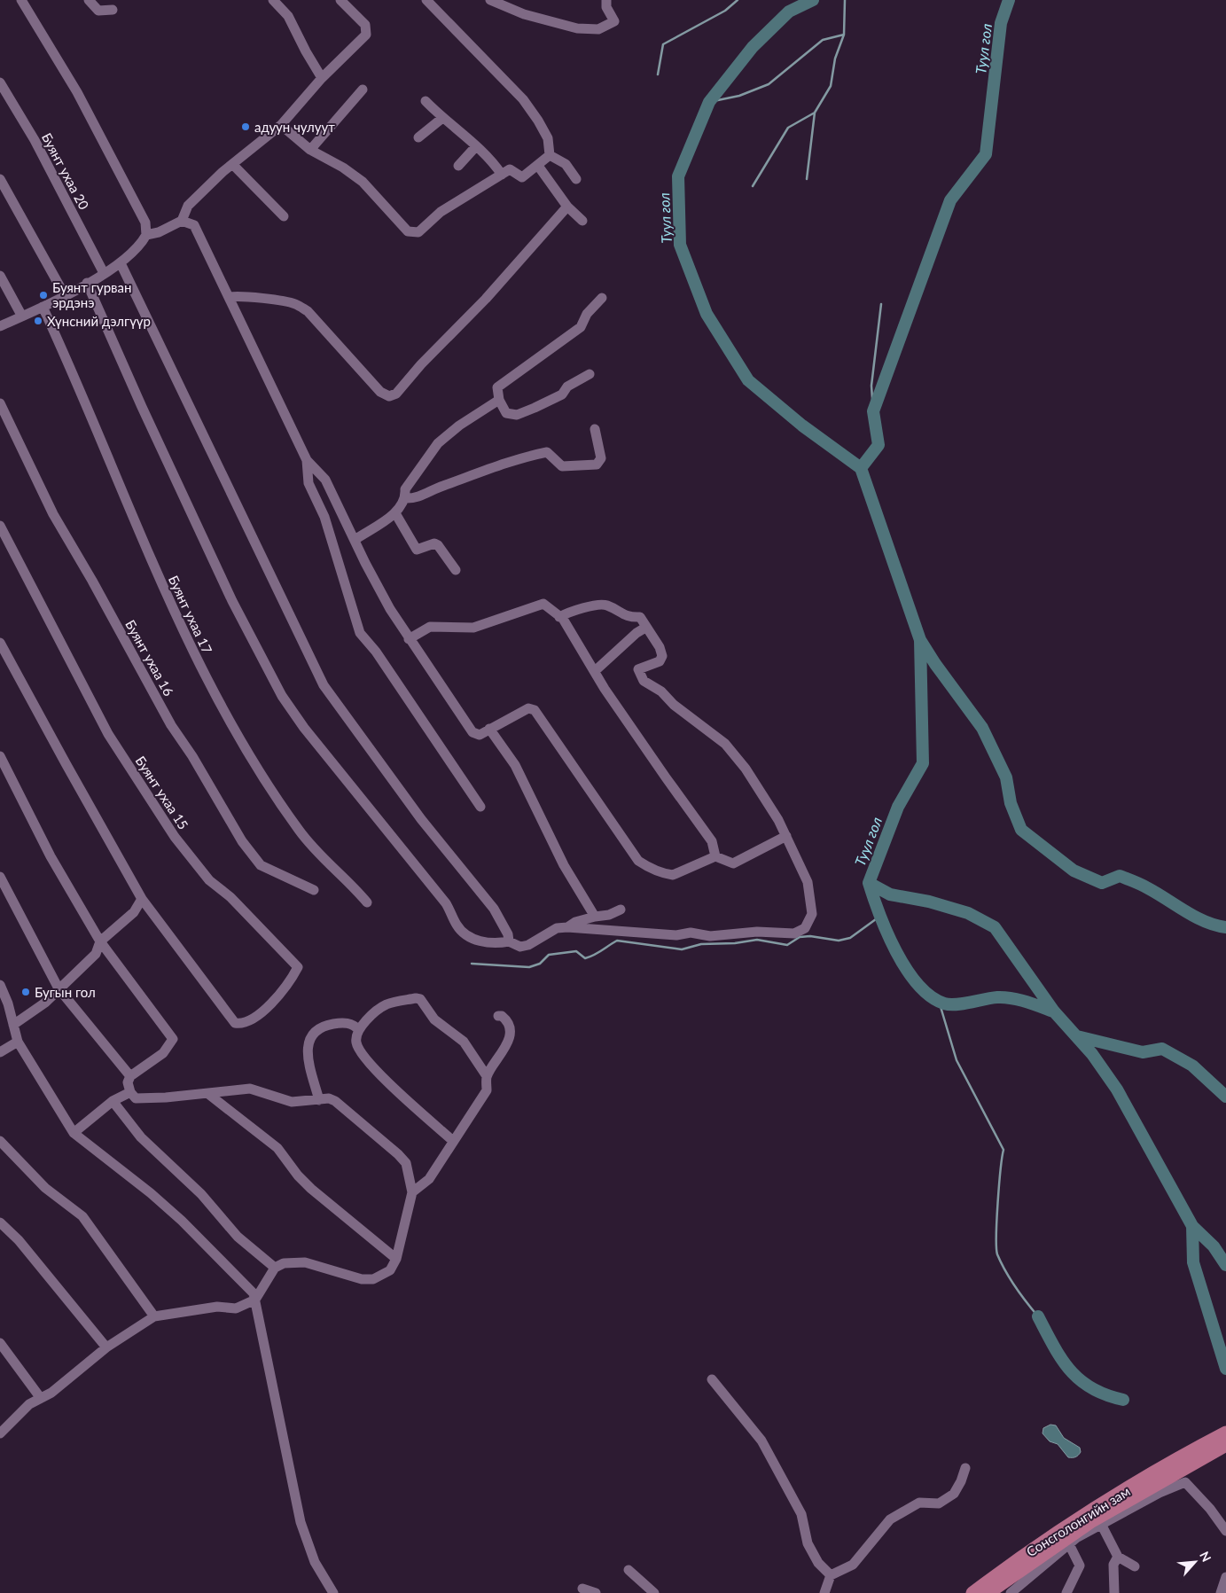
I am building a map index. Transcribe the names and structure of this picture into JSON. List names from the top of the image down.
{
  "streets": {
    "main road": ["Сонсголонгийн зам"],
    "street": [
      "Буянт ухаа 20",
      "Буянт ухаа 17",
      "Буянт ухаа 16",
      "Буянт ухаа 15"
    ]
  },
  "water": ["Туул гол"],
  "places": [
    "адуун чулуут",
    "Буянт гурван эрдэнэ",
    "Хүнсний дэлгүүр",
    "Бугын гол"
  ],
  "north": "top right"
}
